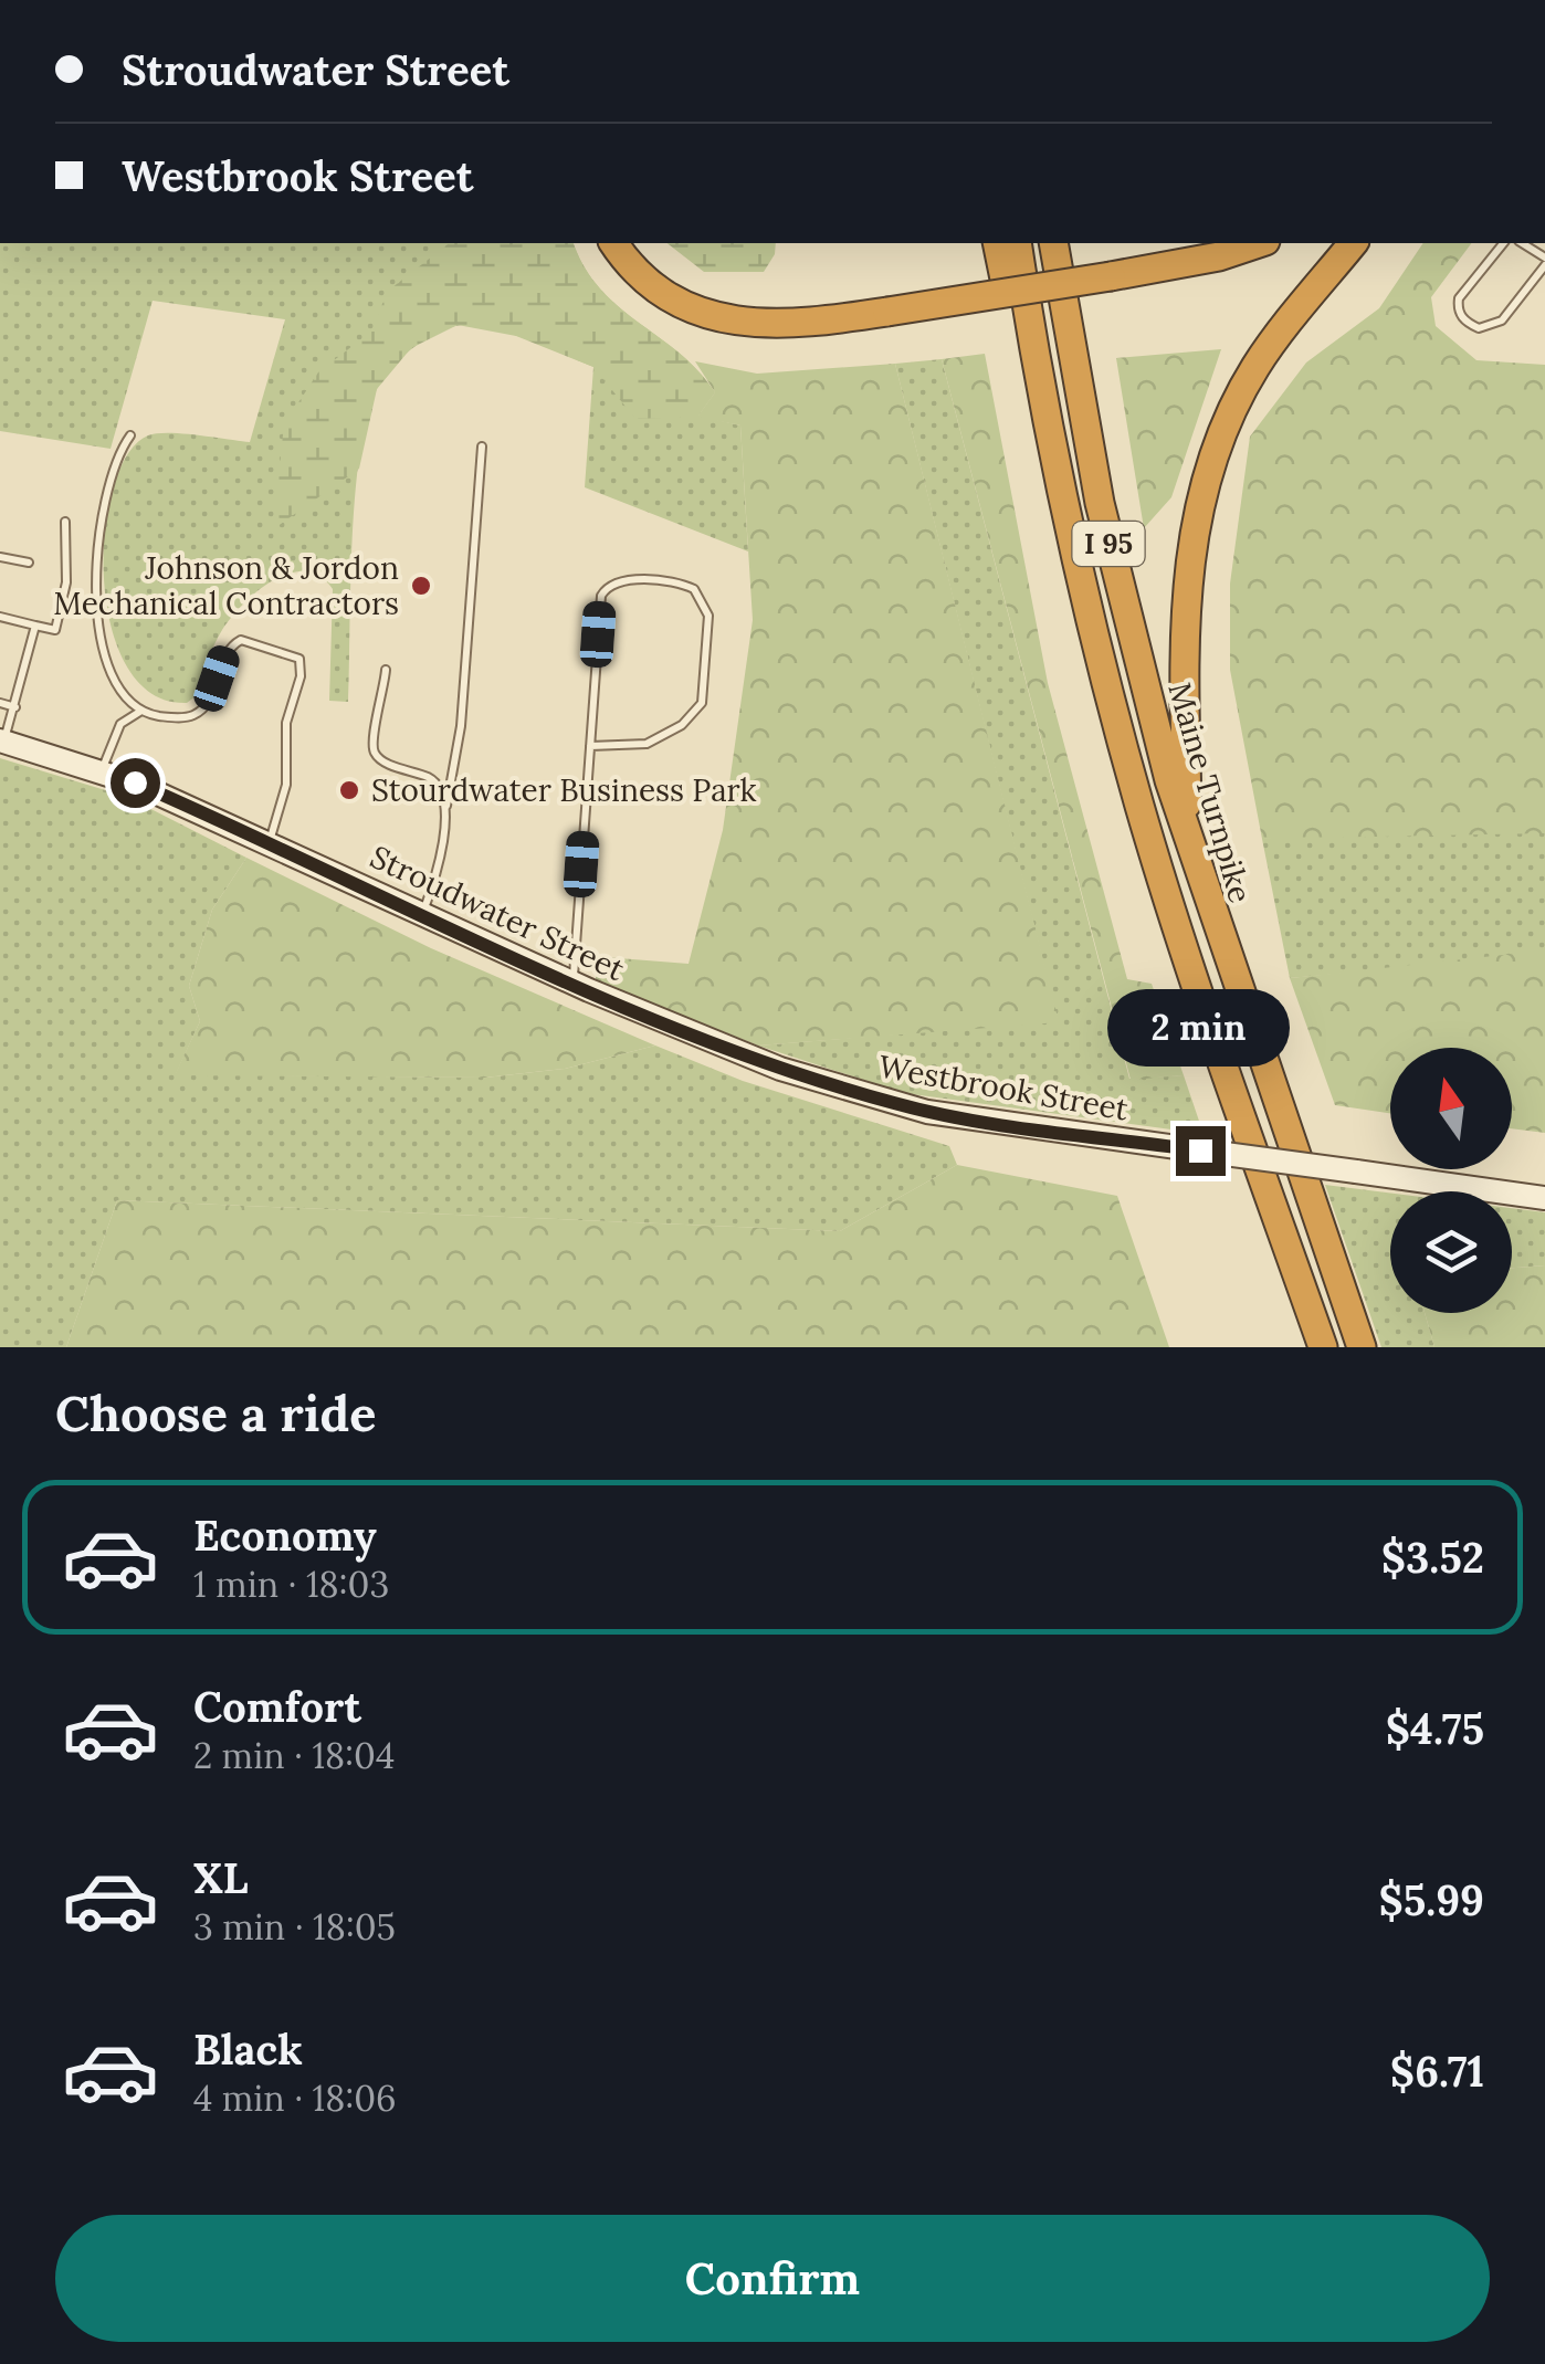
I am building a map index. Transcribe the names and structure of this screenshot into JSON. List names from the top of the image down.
{
  "streets": {
    "highway": ["I 95", "Maine Turnpike"],
    "main road": ["Stroudwater Street", "Westbrook Street"]
  },
  "crossings": [
    ["Stroudwater Street", "Westbrook Street"]
  ],
  "places": ["Johnson & Jordon Mechanical Contractors", "Stourdwater Business Park"],
  "north": "top",
  "page": {
    "banner": ["Stroudwater Street", "Westbrook Street"],
    "bubble": "2 min",
    "heading": "Choose a ride",
    "list": [
      {
        "name": "Economy",
        "note": "1 min · 18:03",
        "value": "$3.52"
      },
      {
        "name": "Comfort",
        "note": "2 min · 18:04",
        "value": "$4.75"
      },
      {
        "name": "XL",
        "note": "3 min · 18:05",
        "value": "$5.99"
      },
      {
        "name": "Black",
        "note": "4 min · 18:06",
        "value": "$6.71"
      }
    ],
    "buttons": "Confirm"
  }
}
